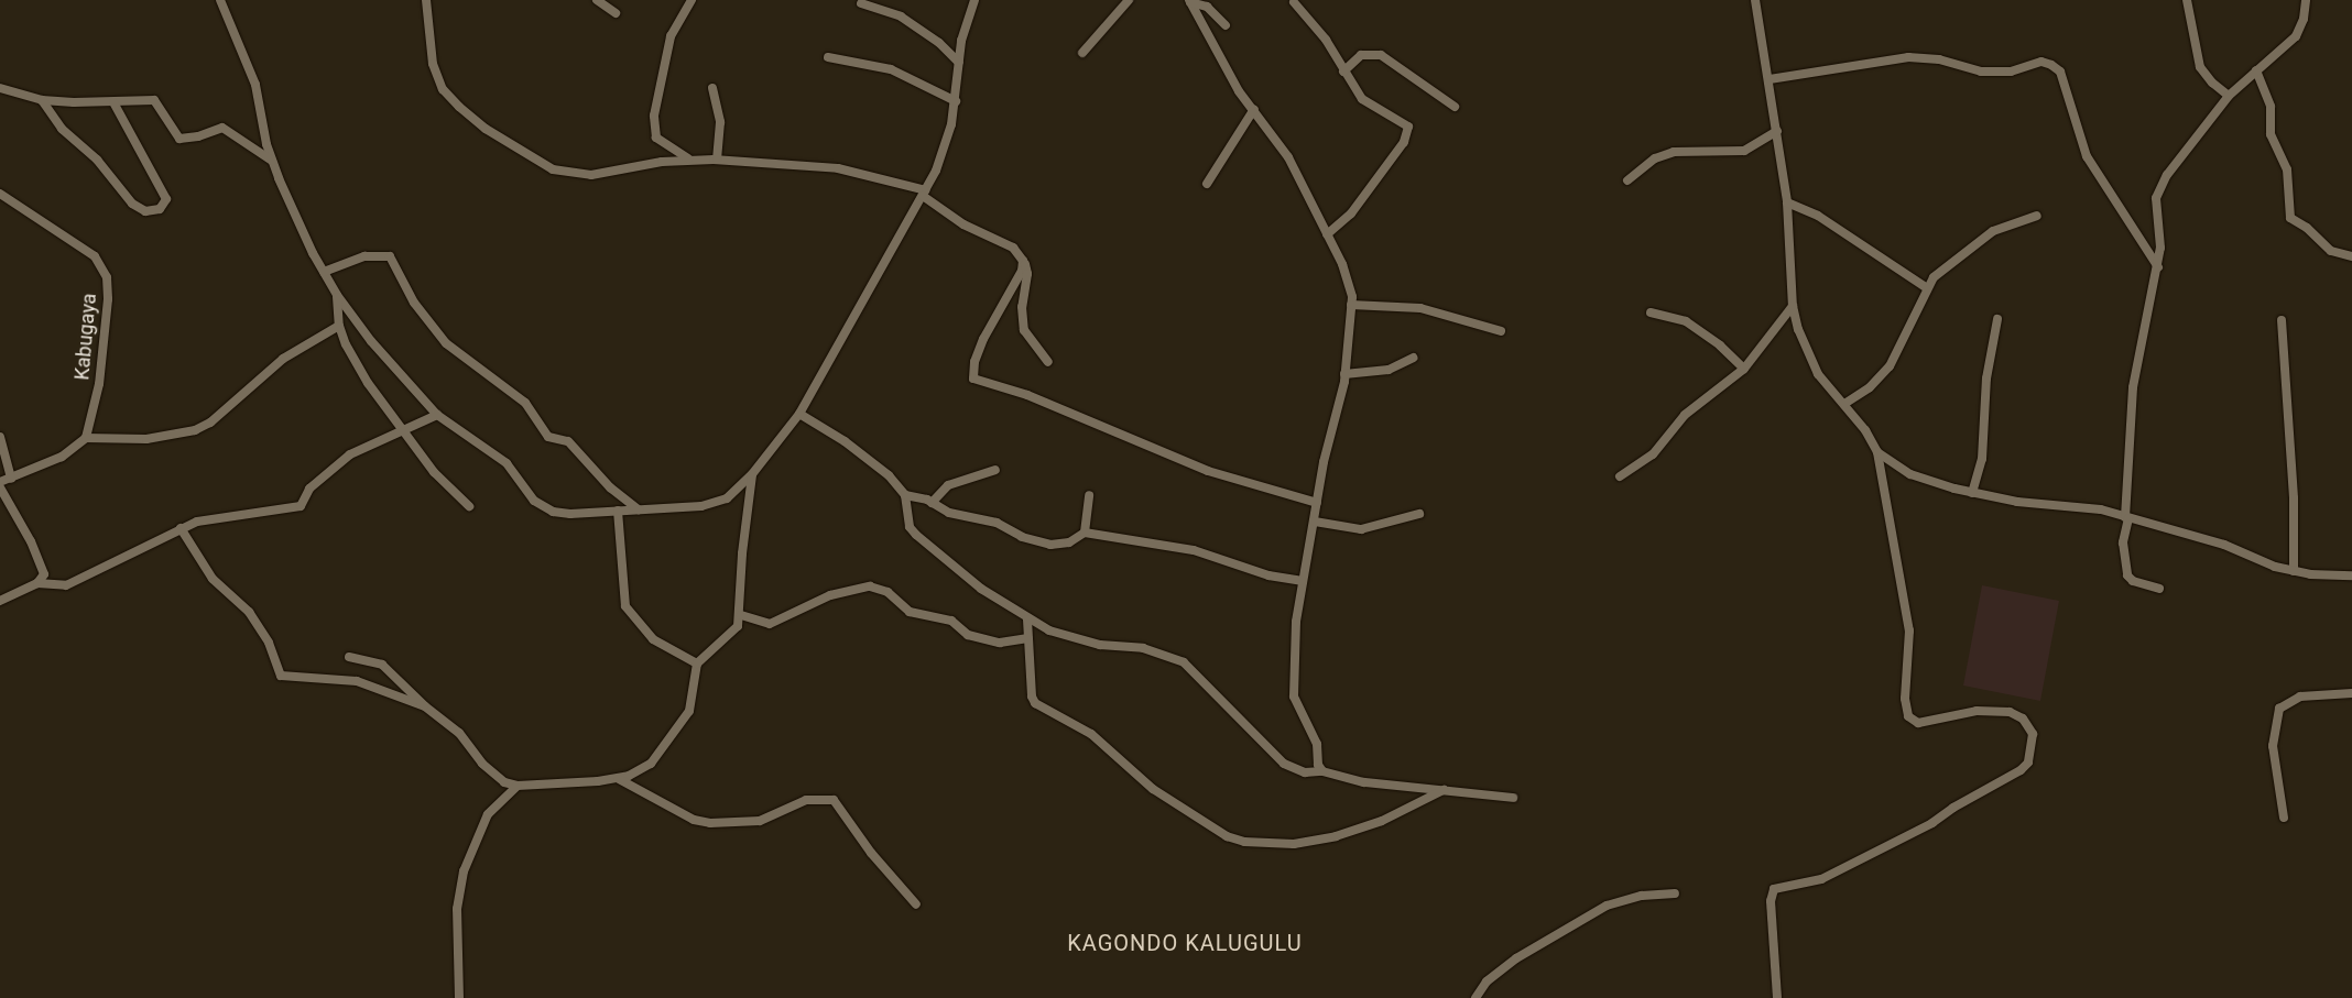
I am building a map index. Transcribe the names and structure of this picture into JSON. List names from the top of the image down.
{
  "streets": {
    "street": ["Kabugaya"]
  },
  "districts": ["KAGONDO KALUGULU"]
}
